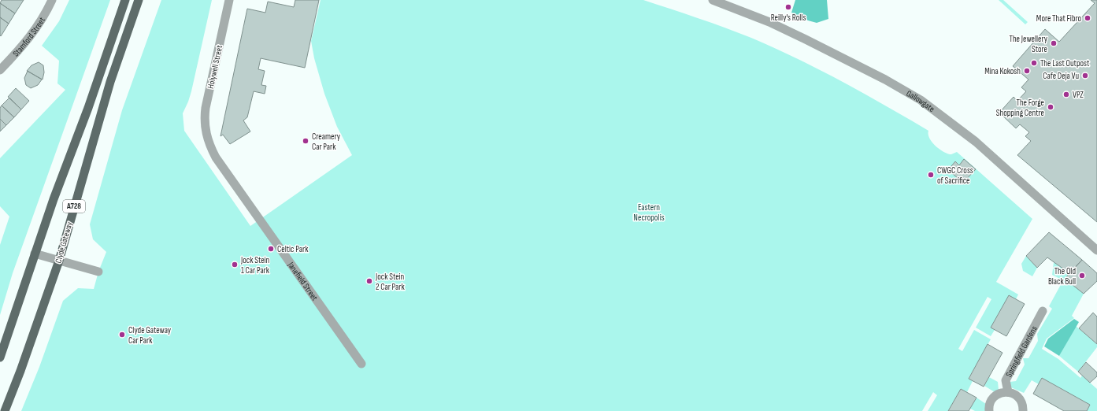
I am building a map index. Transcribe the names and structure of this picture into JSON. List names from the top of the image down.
{
  "streets": {
    "main road": ["A728", "Clyde Gateway"],
    "street": [
      "Stamford Street",
      "Holywell Street",
      "Gallowgate",
      "Janefield Street",
      "Springfield Gardens"
    ]
  },
  "crossings": [
    ["Holywell Street", "Janefield Street"]
  ],
  "parks": ["Eastern Necropolis"],
  "places": [
    "Reilly's Rolls",
    "More That Fibro",
    "The Jewellery Store",
    "The Last Outpost",
    "Mina Kokosh",
    "Cafe Deja Vu",
    "VPZ",
    "The Forge Shopping Centre",
    "Creamery Car Park",
    "CWGC Cross of Sacrifice",
    "Celtic Park",
    "Jock Stein 1 Car Park",
    "The Old Black Bull",
    "Jock Stein 2 Car Park",
    "Clyde Gateway Car Park"
  ]
}
